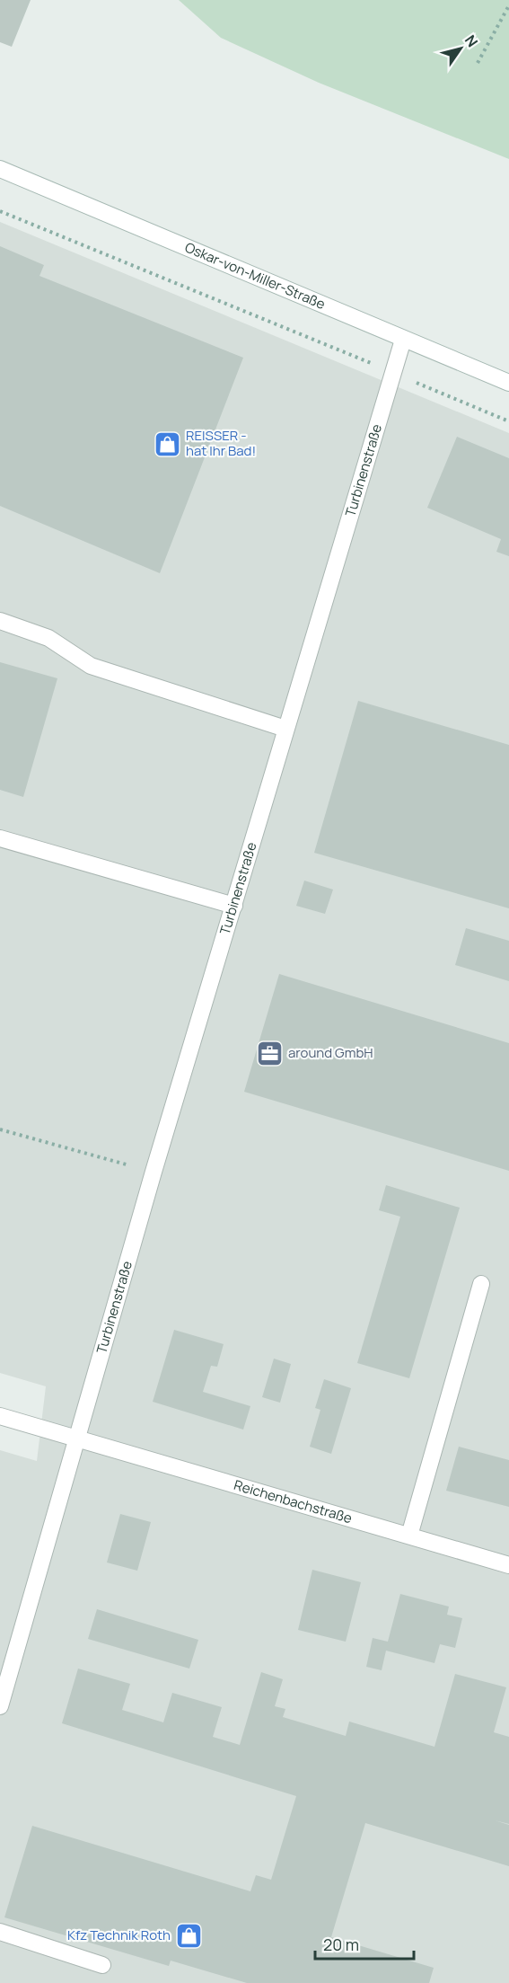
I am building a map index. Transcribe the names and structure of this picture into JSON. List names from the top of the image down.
{
  "streets": {
    "street": ["Oskar-von-Miller-Straße", "Turbinenstraße", "Reichenbachstraße"]
  },
  "crossings": [
    ["Oskar-von-Miller-Straße", "Turbinenstraße"],
    ["Turbinenstraße", "Reichenbachstraße"]
  ],
  "places": {
    "shop": ["REISSER - hat Ihr Bad!", "Kfz Technik Roth"],
    "office": ["around GmbH"]
  },
  "scale_bar": "20 m",
  "north": "top right"
}
